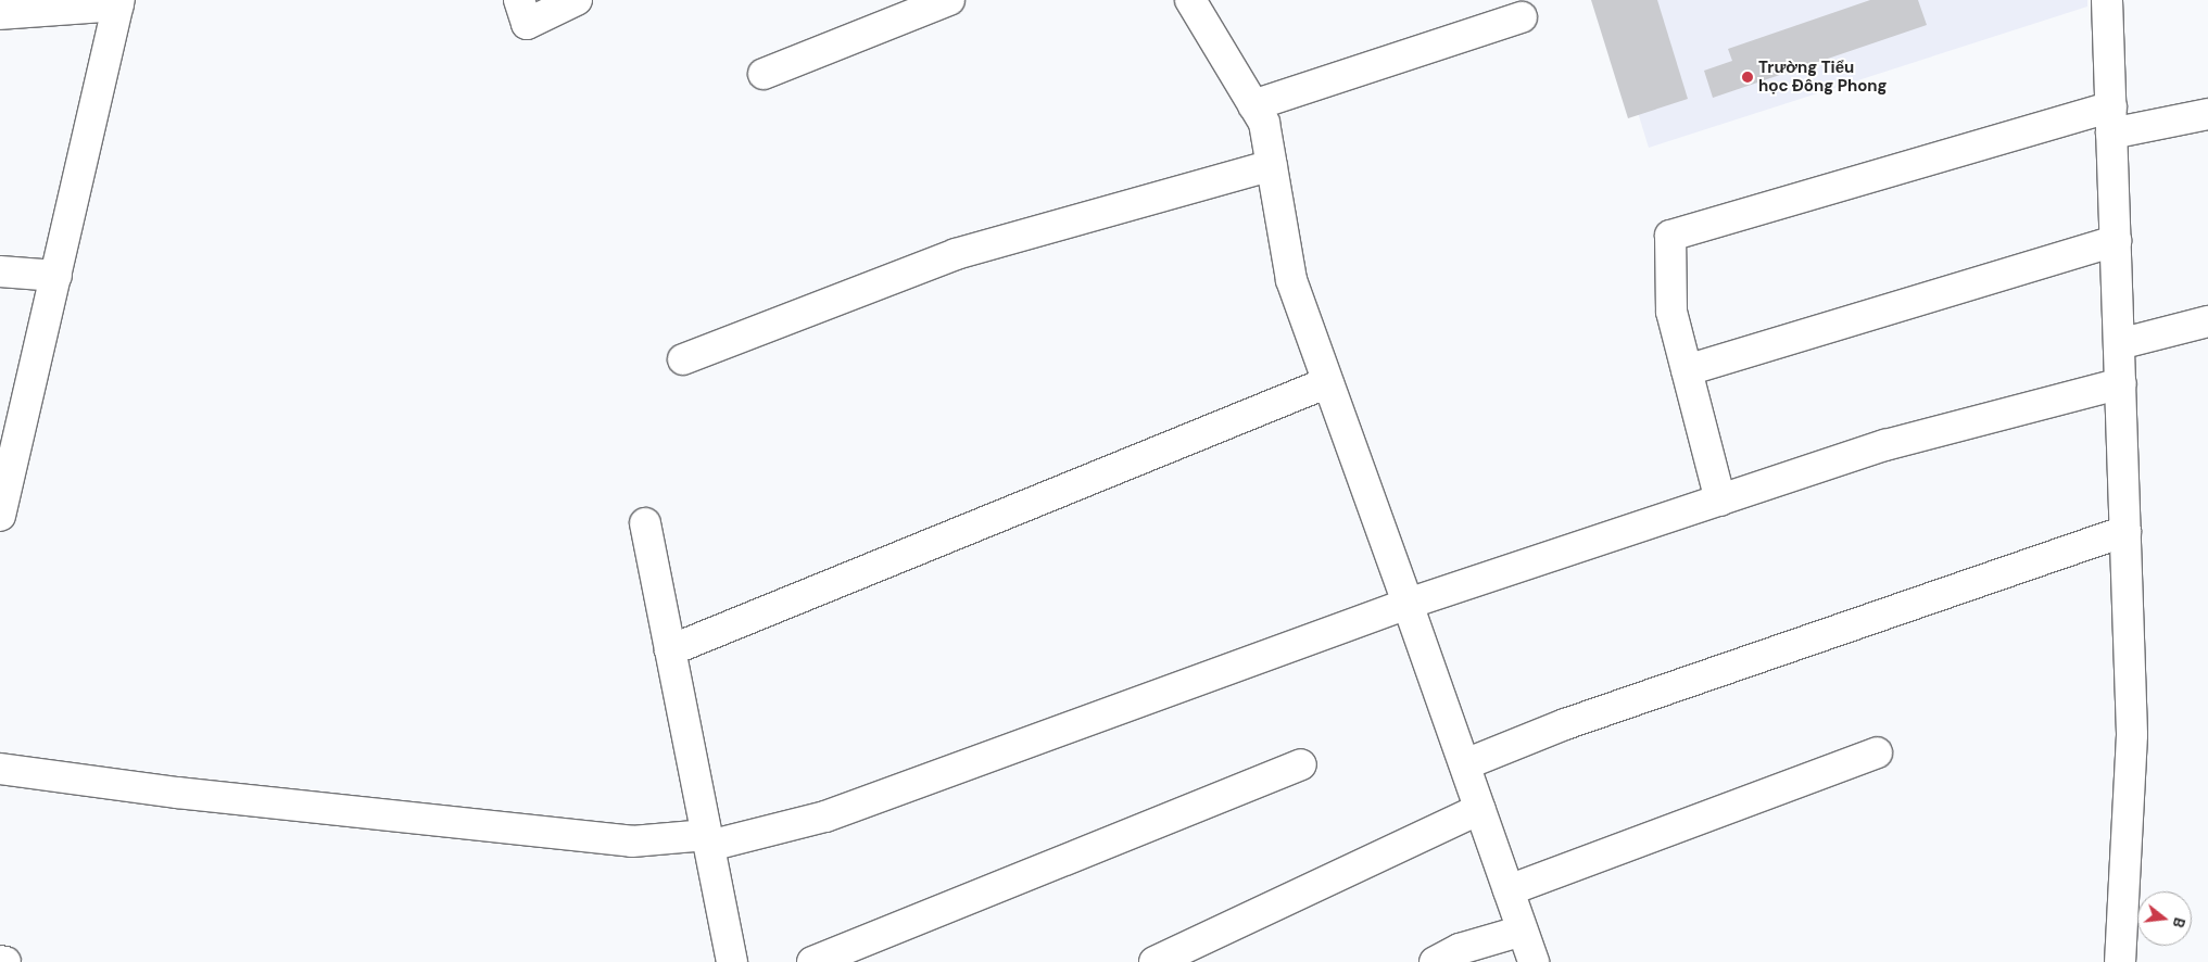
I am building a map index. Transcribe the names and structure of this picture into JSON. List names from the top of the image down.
{
  "places": ["Trường Tiểu học Đông Phong"],
  "north": "right"
}
